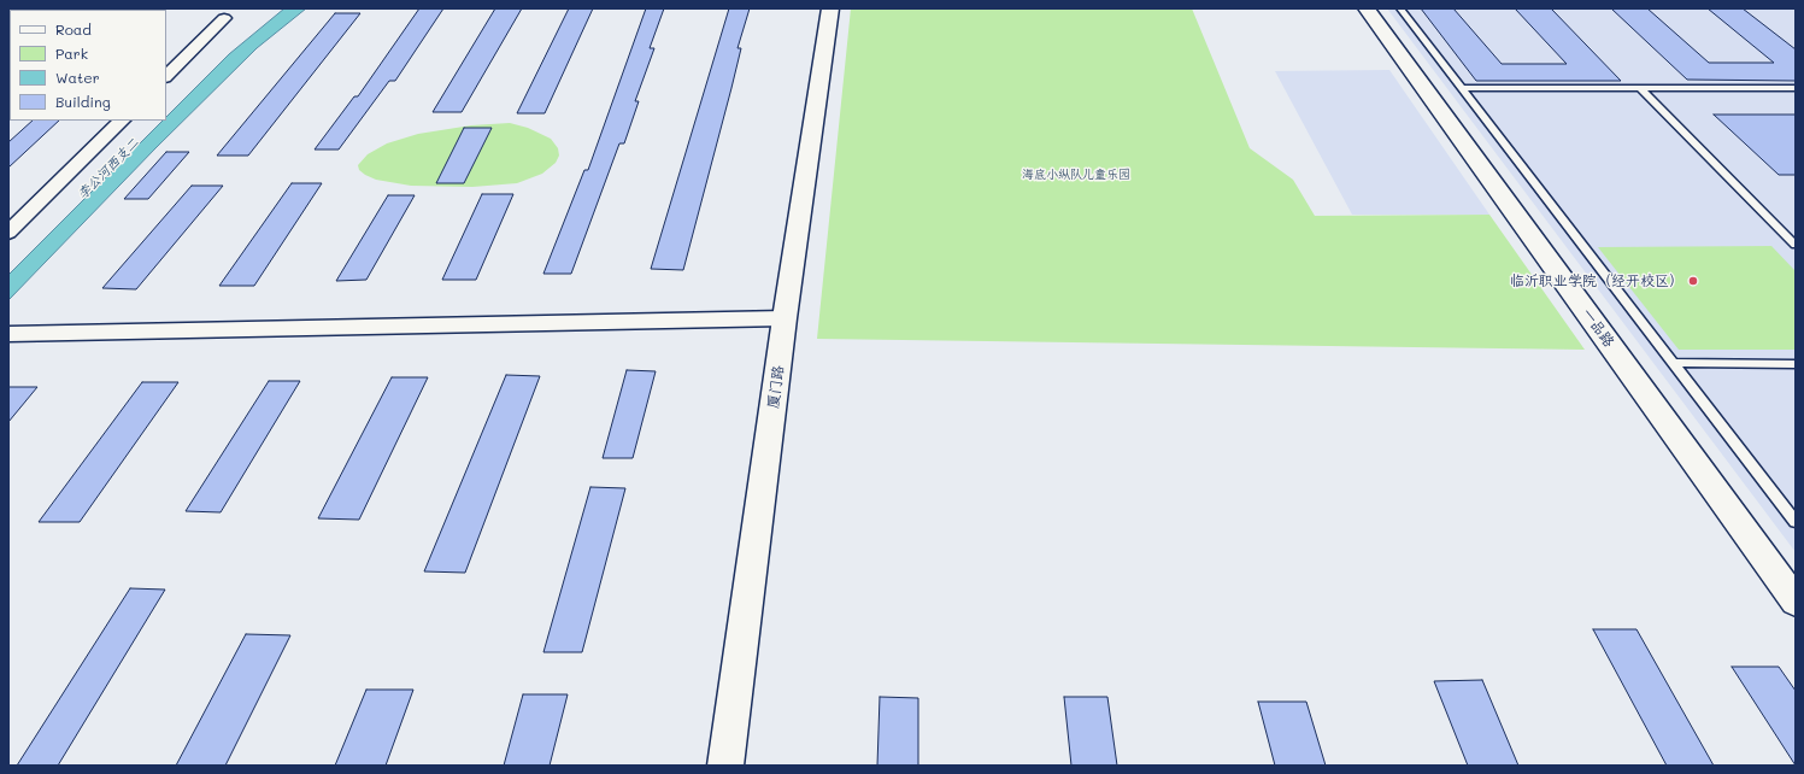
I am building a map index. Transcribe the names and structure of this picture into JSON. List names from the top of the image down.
{
  "streets": {
    "street": ["一品路", "厦门路"]
  },
  "water": ["李公河西支二"],
  "parks": ["海底小纵队儿童乐园"],
  "places": ["临沂职业学院（经开校区）"],
  "legend": [
    "Road",
    "Park",
    "Water",
    "Building"
  ]
}
